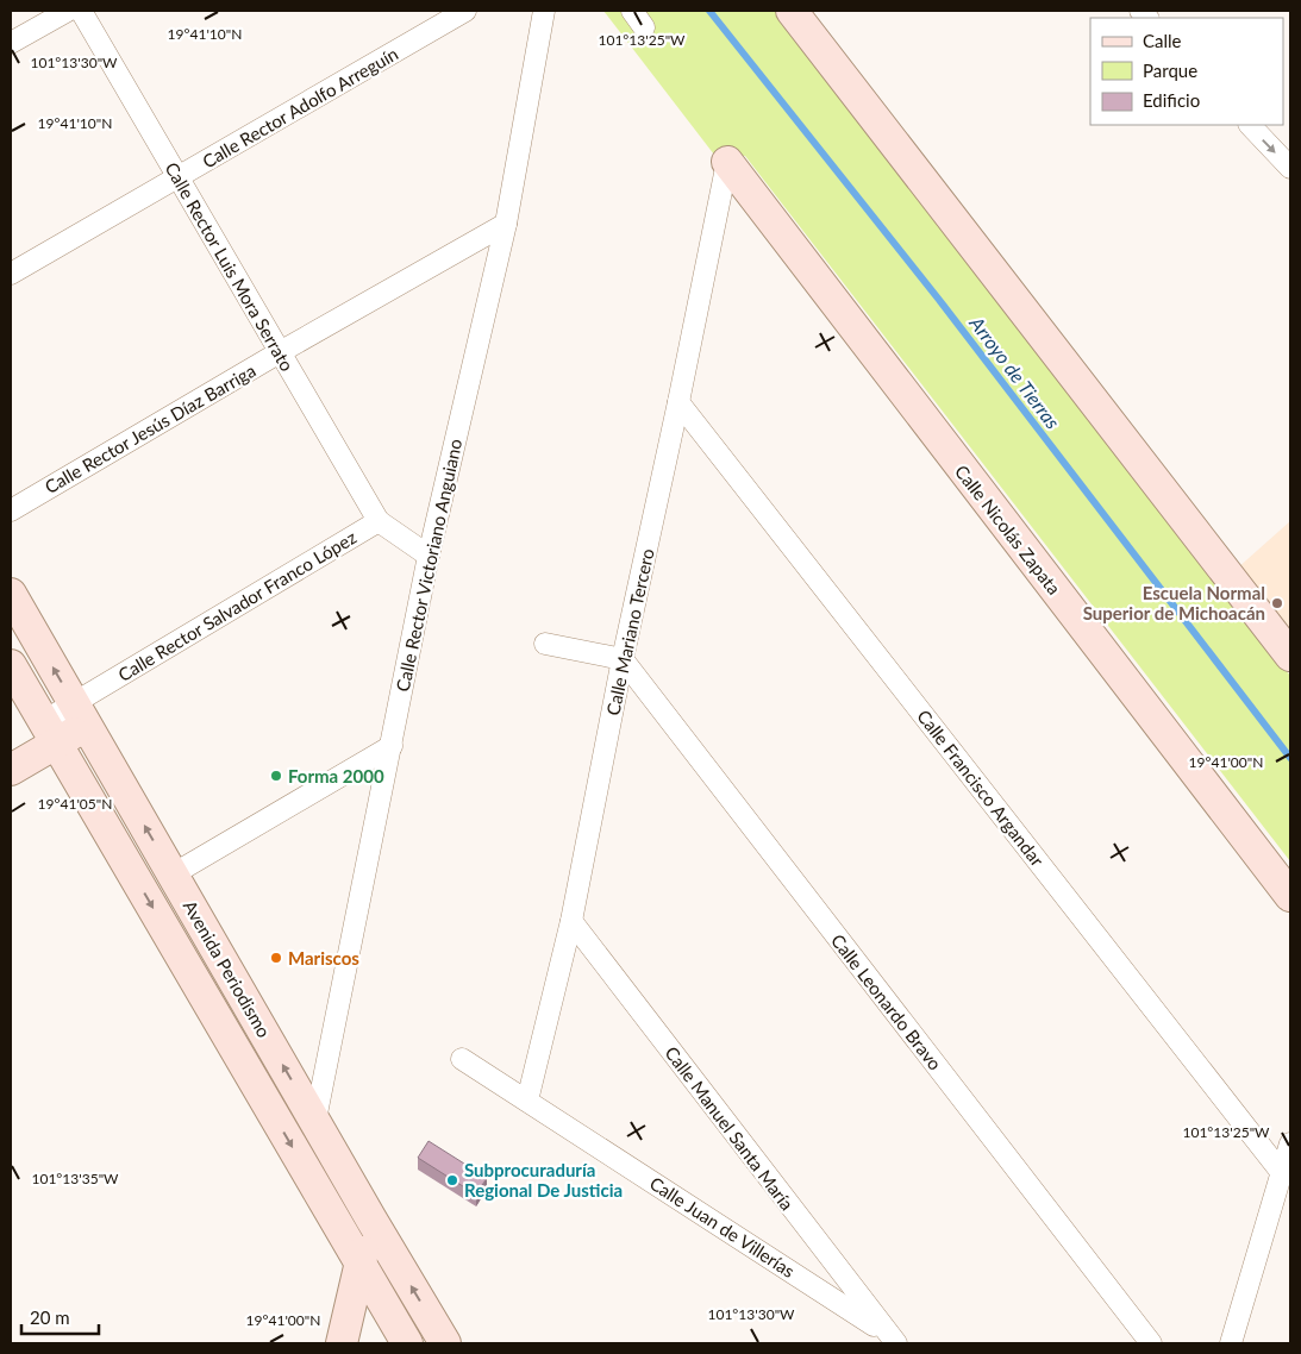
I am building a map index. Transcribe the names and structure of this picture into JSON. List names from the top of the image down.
{
  "streets": {
    "street": [
      "Calle Rector Adolfo Arreguín",
      "Calle Rector Luis Mora Serrato",
      "Calle Rector Jesús Díaz Barriga",
      "Calle Nicolás Zapata",
      "Calle Rector Victoriano Anguiano",
      "Calle Rector Salvador Franco López",
      "Calle Mariano Tercero",
      "Calle Francisco Argandar",
      "Avenida Periodismo",
      "Calle Leonardo Bravo",
      "Calle Manuel Santa María",
      "Calle Juan de Villerías"
    ]
  },
  "crossings": [
    ["Calle Rector Adolfo Arreguín", "Calle Rector Luis Mora Serrato"],
    ["Calle Rector Luis Mora Serrato", "Calle Rector Jesús Díaz Barriga"],
    ["Calle Rector Luis Mora Serrato", "Calle Rector Salvador Franco López"],
    ["Calle Rector Jesús Díaz Barriga", "Calle Rector Victoriano Anguiano"],
    ["Calle Nicolás Zapata", "Calle Mariano Tercero"],
    ["Calle Rector Victoriano Anguiano", "Calle Rector Salvador Franco López"],
    ["Calle Rector Victoriano Anguiano", "Avenida Periodismo"],
    ["Calle Rector Salvador Franco López", "Avenida Periodismo"],
    ["Calle Mariano Tercero", "Calle Francisco Argandar"],
    ["Calle Mariano Tercero", "Calle Leonardo Bravo"],
    ["Calle Mariano Tercero", "Calle Manuel Santa María"],
    ["Calle Mariano Tercero", "Calle Juan de Villerías"],
    ["Calle Manuel Santa María", "Calle Juan de Villerías"]
  ],
  "water": ["Arroyo de Tierras"],
  "places": [
    "Escuela Normal Superior de Michoacán",
    "Forma 2000",
    "Mariscos",
    "Subprocuraduría Regional De Justicia"
  ],
  "legend": ["Calle", "Parque", "Edificio"],
  "scale_bar": "20 m",
  "coordinates": [
    "19°41'10\"N",
    "101°13'25\"W",
    "101°13'30\"W",
    "19°41'00\"N",
    "19°41'05\"N",
    "101°13'35\"W"
  ]
}
